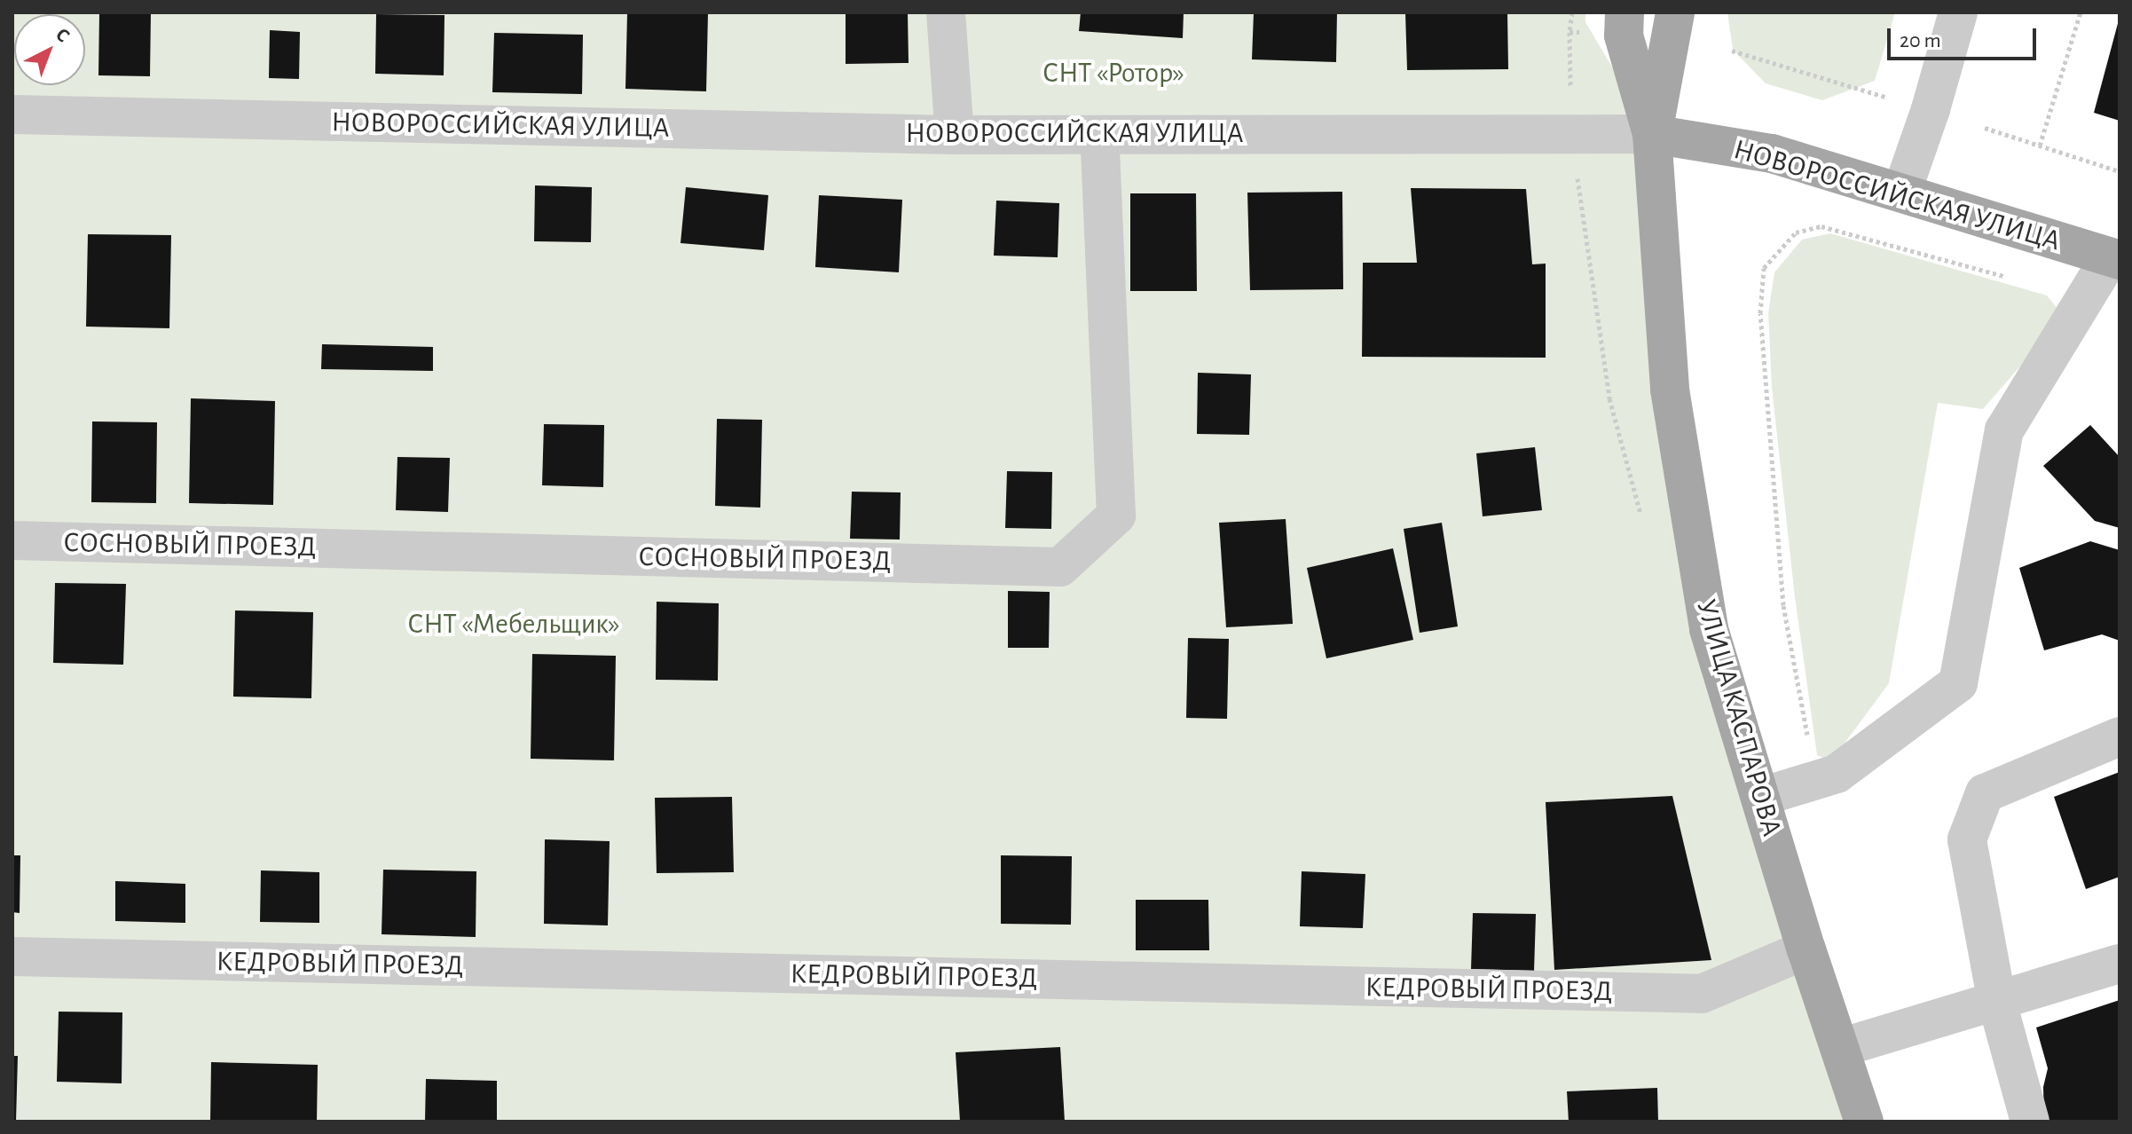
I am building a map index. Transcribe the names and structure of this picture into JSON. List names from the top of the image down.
{
  "streets": {
    "main road": ["НОВОРОССИЙСКАЯ УЛИЦА", "УЛИЦА КАСПАРОВА"],
    "street": ["СОСНОВЫЙ ПРОЕЗД", "КЕДРОВЫЙ ПРОЕЗД"]
  },
  "crossings": [
    ["НОВОРОССИЙСКАЯ УЛИЦА", "СОСНОВЫЙ ПРОЕЗД"],
    ["НОВОРОССИЙСКАЯ УЛИЦА", "УЛИЦА КАСПАРОВА"],
    ["УЛИЦА КАСПАРОВА", "КЕДРОВЫЙ ПРОЕЗД"]
  ],
  "parks": ["СНТ «Ротор»", "СНТ «Мебельщик»"],
  "scale_bar": "20 m",
  "north": "top right"
}
